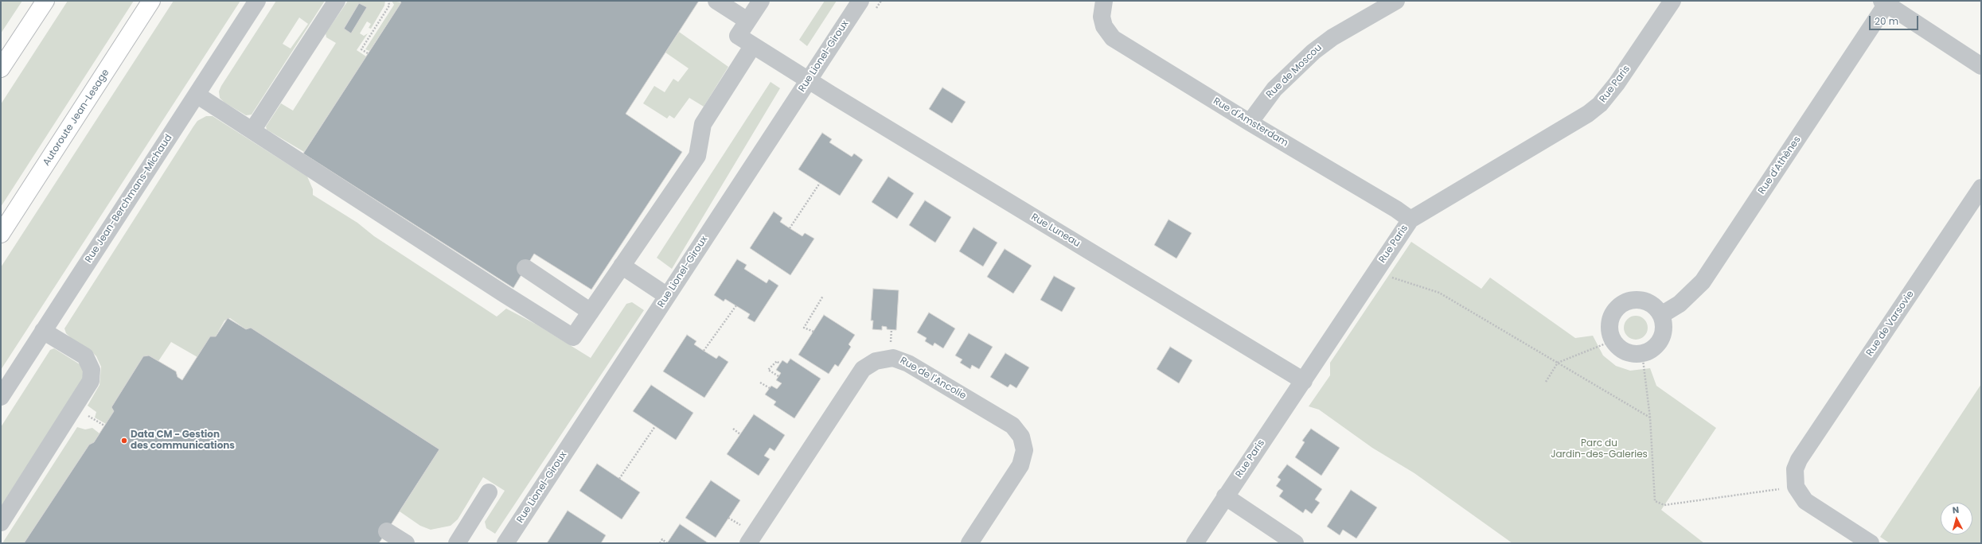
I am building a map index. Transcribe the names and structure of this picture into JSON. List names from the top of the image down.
{
  "streets": {
    "highway": ["Autoroute Jean-Lesage"],
    "street": [
      "Rue Lionel-Giroux",
      "Rue de Moscou",
      "Rue Paris",
      "Rue d'Amsterdam",
      "Rue d'Athènes",
      "Rue Jean-Berchmans-Michaud",
      "Rue Luneau",
      "Rue de Varsovie",
      "Rue de l'Ancolie"
    ]
  },
  "crossings": [
    ["Rue Lionel-Giroux", "Rue Luneau"],
    ["Rue de Moscou", "Rue d'Amsterdam"],
    ["Rue Paris", "Rue d'Amsterdam"],
    ["Rue Paris", "Rue Luneau"]
  ],
  "parks": ["Parc du Jardin-des-Galeries"],
  "places": ["Data CM - Gestion des communications"],
  "scale_bar": "20 m",
  "north": "top"
}
